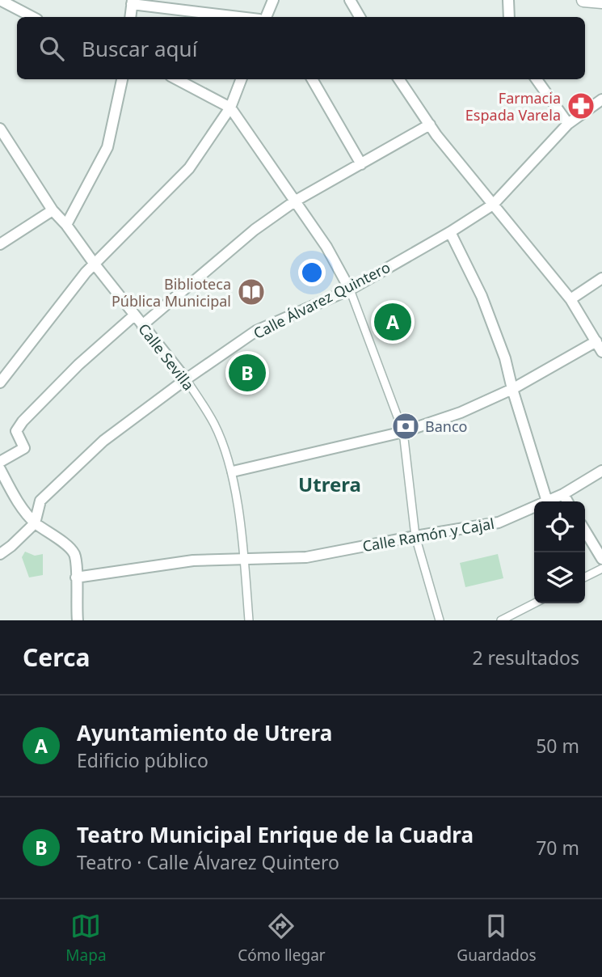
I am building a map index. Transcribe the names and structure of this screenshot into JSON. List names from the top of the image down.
{
  "streets": {
    "street": ["Calle Álvarez Quintero", "Calle Sevilla", "Calle Ramón y Cajal"]
  },
  "crossings": [
    ["Calle Álvarez Quintero", "Calle Sevilla"],
    ["Calle Sevilla", "Calle Ramón y Cajal"]
  ],
  "districts": ["Utrera"],
  "places": {
    "pharmacy": ["Farmacia Espada Varela"],
    "library": ["Biblioteca Pública Municipal"],
    "bank": ["Banco"]
  },
  "page": {
    "search": "Buscar aquí",
    "pins": ["A", "B"],
    "heading": ["Cerca", "2 resultados"],
    "list": [
      {
        "mark": "A",
        "name": "Ayuntamiento de Utrera",
        "note": "Edificio público",
        "value": "50 m"
      },
      {
        "mark": "B",
        "name": "Teatro Municipal Enrique de la Cuadra",
        "note": "Teatro · Calle Álvarez Quintero",
        "value": "70 m"
      }
    ],
    "nav": ["Mapa", "Cómo llegar", "Guardados"]
  }
}
